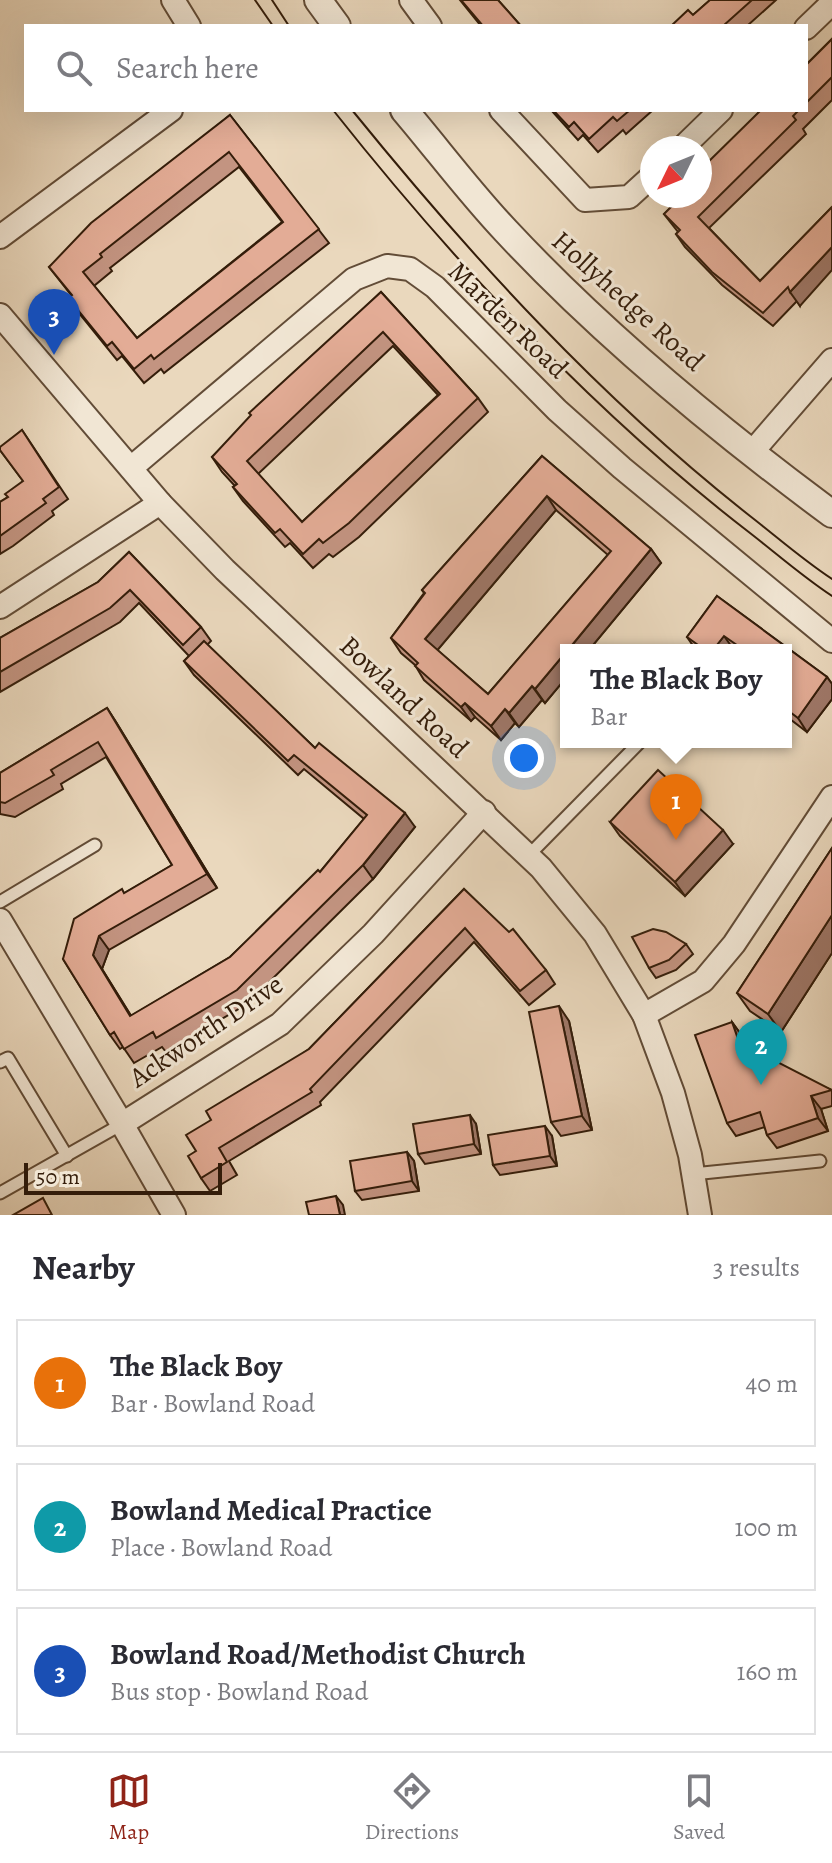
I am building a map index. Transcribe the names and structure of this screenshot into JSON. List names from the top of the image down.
{
  "streets": {
    "street": [
      "Hollyhedge Road",
      "Marden Road",
      "Bowland Road",
      "Ackworth Drive"
    ]
  },
  "crossings": [
    ["Marden Road", "Bowland Road"],
    ["Bowland Road", "Ackworth Drive"]
  ],
  "scale_bar": "50 m",
  "north": "bottom left",
  "page": {
    "search": "Search here",
    "pins": ["3", "1", "2"],
    "popup": ["The Black Boy", "Bar"],
    "scale": "50 m",
    "heading": ["Nearby", "3 results"],
    "list": [
      {
        "mark": "1",
        "name": "The Black Boy",
        "note": "Bar · Bowland Road",
        "value": "40 m"
      },
      {
        "mark": "2",
        "name": "Bowland Medical Practice",
        "note": "Place · Bowland Road",
        "value": "100 m"
      },
      {
        "mark": "3",
        "name": "Bowland Road/Methodist Church",
        "note": "Bus stop · Bowland Road",
        "value": "160 m"
      }
    ],
    "nav": ["Map", "Directions", "Saved"]
  }
}
